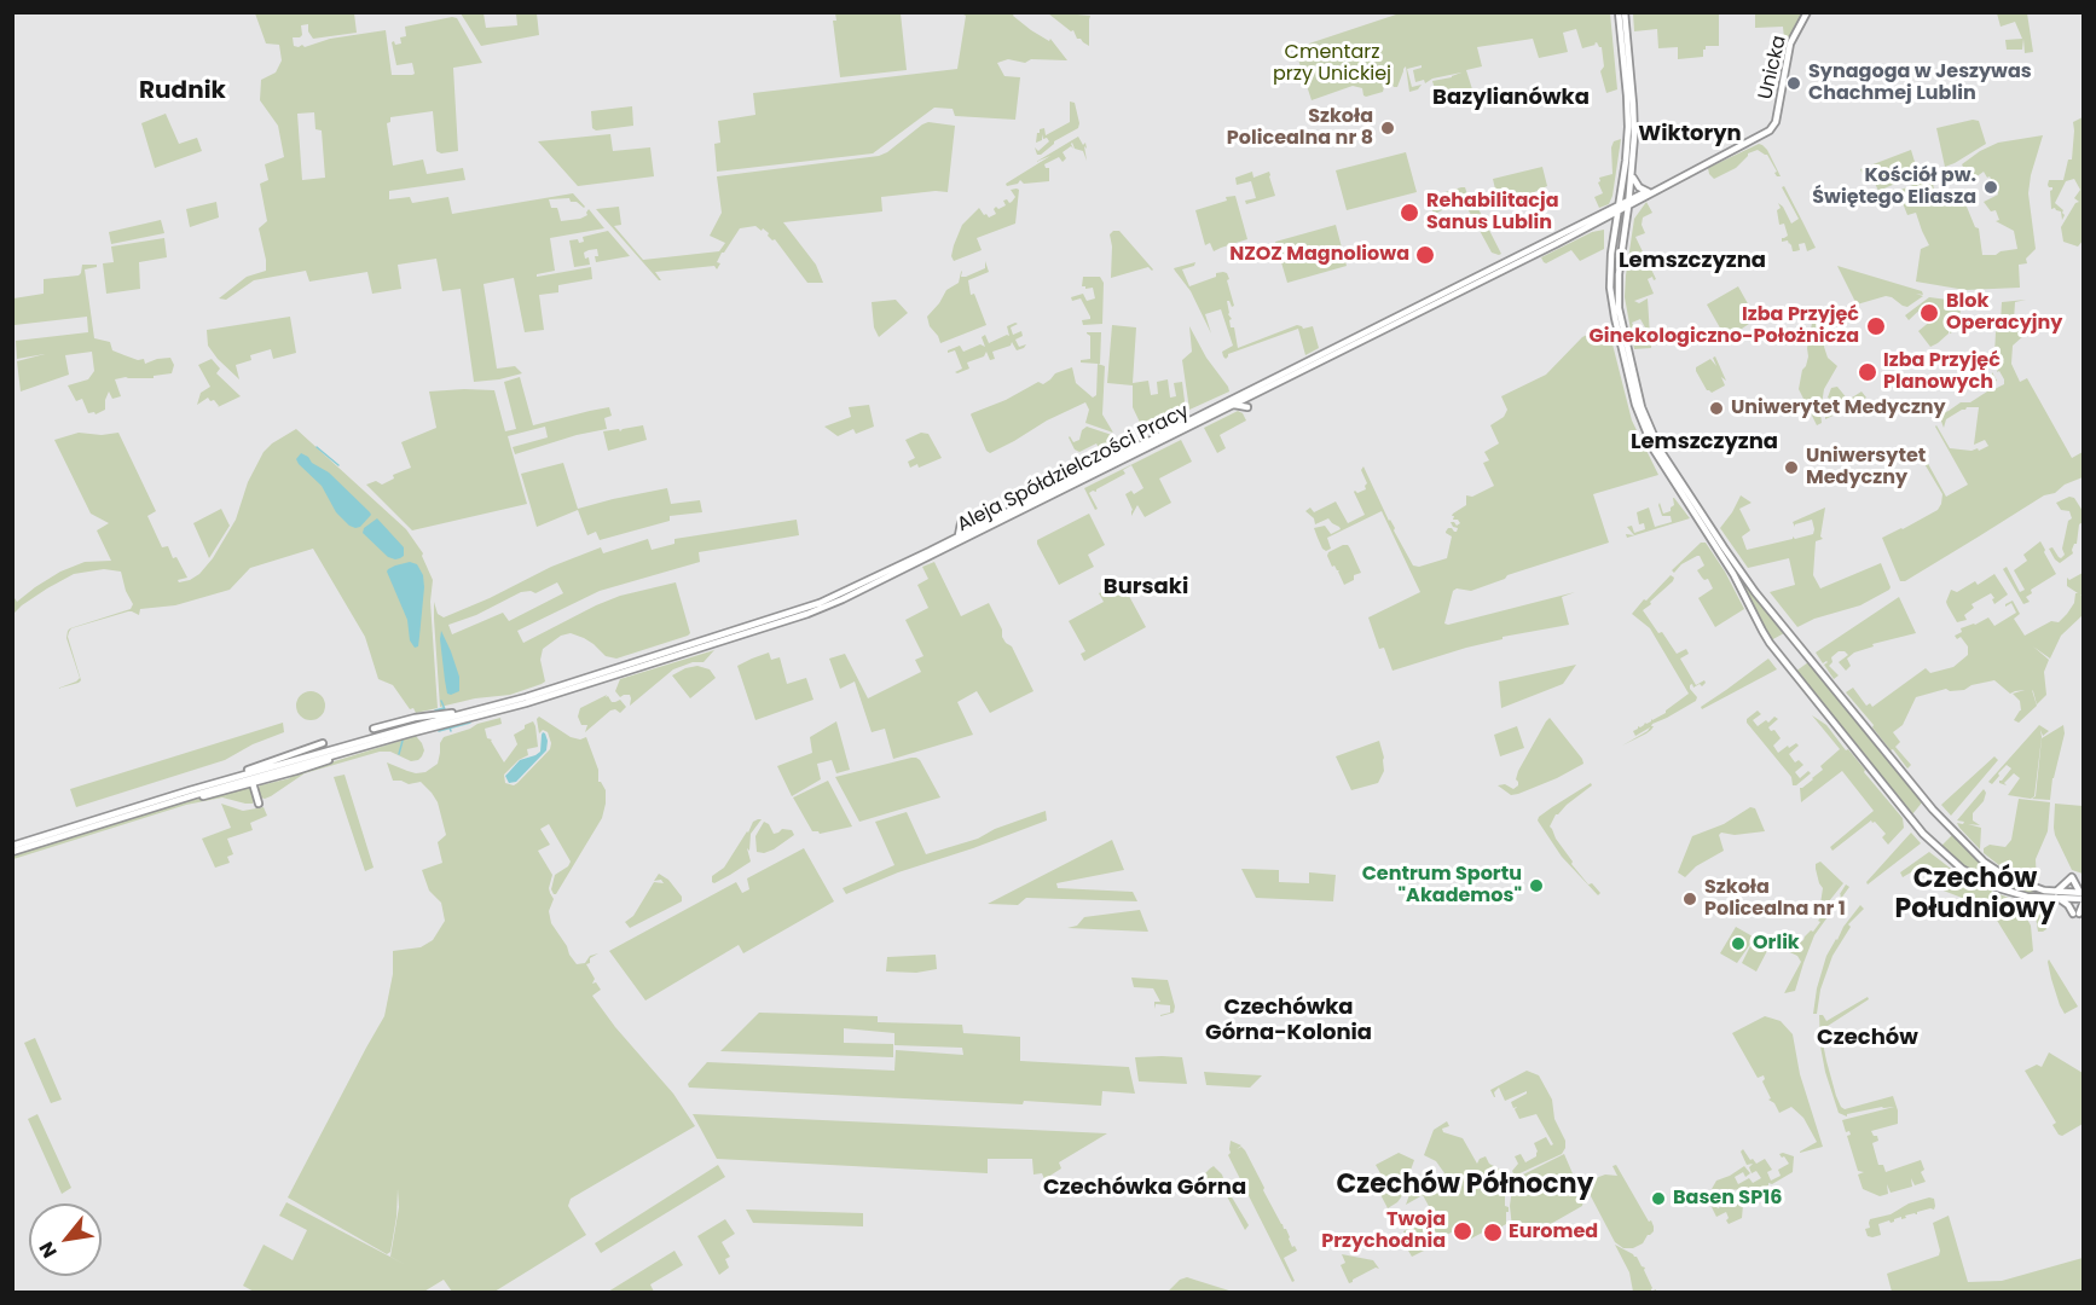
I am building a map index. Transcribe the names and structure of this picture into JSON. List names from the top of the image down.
{
  "streets": {
    "main road": ["Unicka", "Aleja Spółdzielczości Pracy"]
  },
  "crossings": [
    ["Unicka", "Aleja Spółdzielczości Pracy"]
  ],
  "districts": [
    "Rudnik",
    "Bazylianówka",
    "Wiktoryn",
    "Lemszczyzna",
    "Lemszczyzna",
    "Bursaki",
    "Czechów Południowy",
    "Czechówka Górna-Kolonia",
    "Czechów",
    "Czechów Północny",
    "Czechówka Górna"
  ],
  "parks": ["Cmentarz przy Unickiej"],
  "places": [
    "Synagoga w Jeszywas Chachmej Lublin",
    "Szkoła Policealna nr 8",
    "Kościół pw. Świętego Eliasza",
    "Rehabilitacja Sanus Lublin",
    "NZOZ Magnoliowa",
    "Blok Operacyjny",
    "Izba Przyjęć Ginekologiczno-Położnicza",
    "Izba Przyjęć Planowych",
    "Uniwerytet Medyczny",
    "Uniwersytet Medyczny",
    "Centrum Sportu \"Akademos\"",
    "Szkoła Policealna nr 1",
    "Orlik",
    "Basen SP16",
    "Twoja Przychodnia",
    "Euromed"
  ],
  "north": "bottom left"
}
